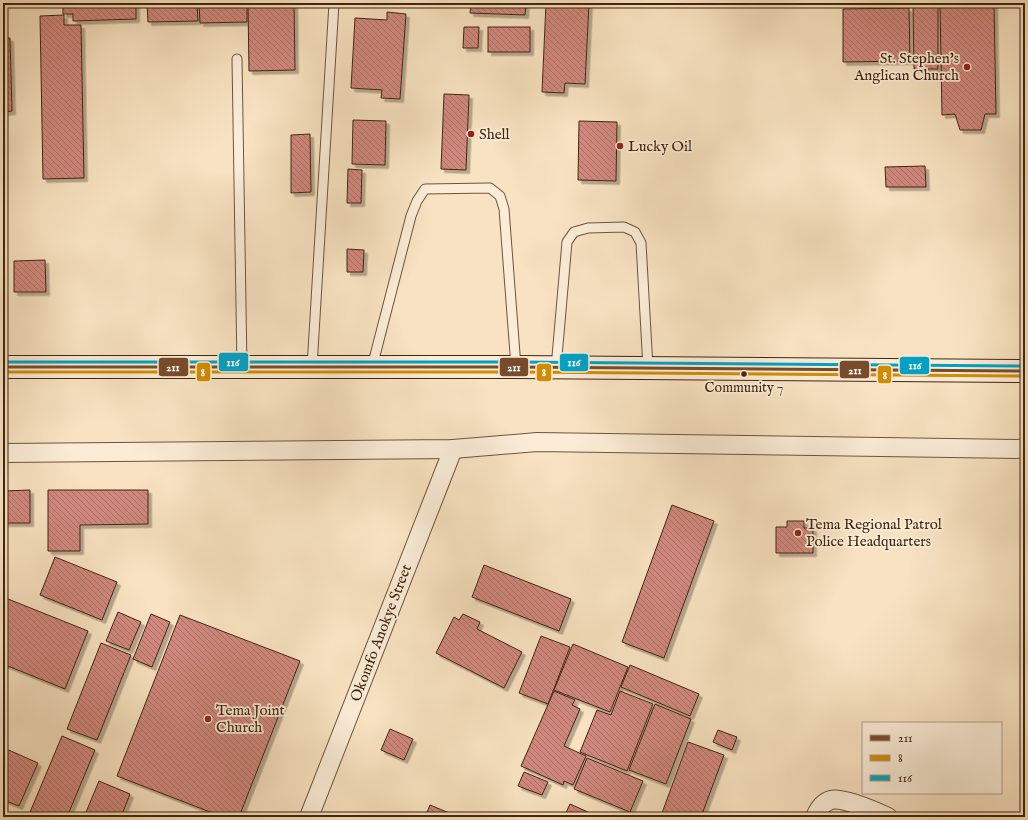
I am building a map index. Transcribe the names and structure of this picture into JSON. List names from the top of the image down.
{
  "streets": {
    "street": ["Okomfo Anokye Street"]
  },
  "places": [
    "St. Stephen's Anglican Church",
    "Shell",
    "Lucky Oil",
    "Community 7",
    "Tema Regional Patrol Police Headquarters",
    "Tema Joint Church"
  ],
  "lines": ["transit line 116", "transit line 211", "transit line 8"],
  "legend": ["211", "8", "116"]
}
